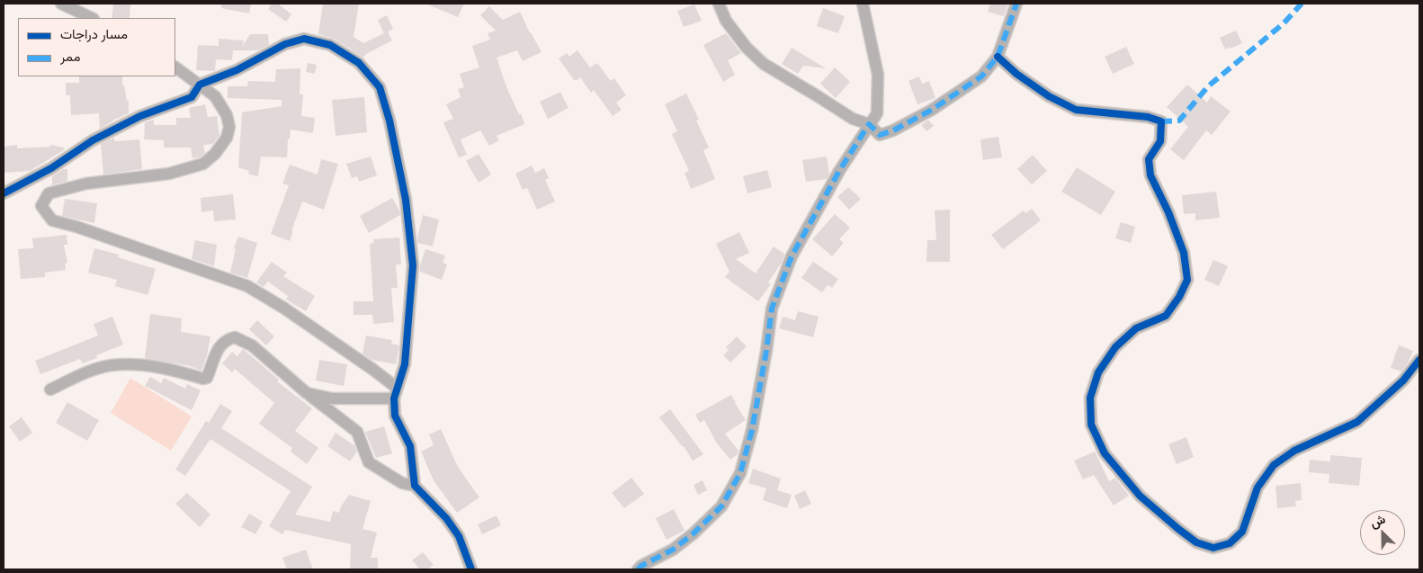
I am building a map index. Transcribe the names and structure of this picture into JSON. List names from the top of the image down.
{
  "legend": ["مسار دراجات", "ممر"],
  "north": "top left"
}
